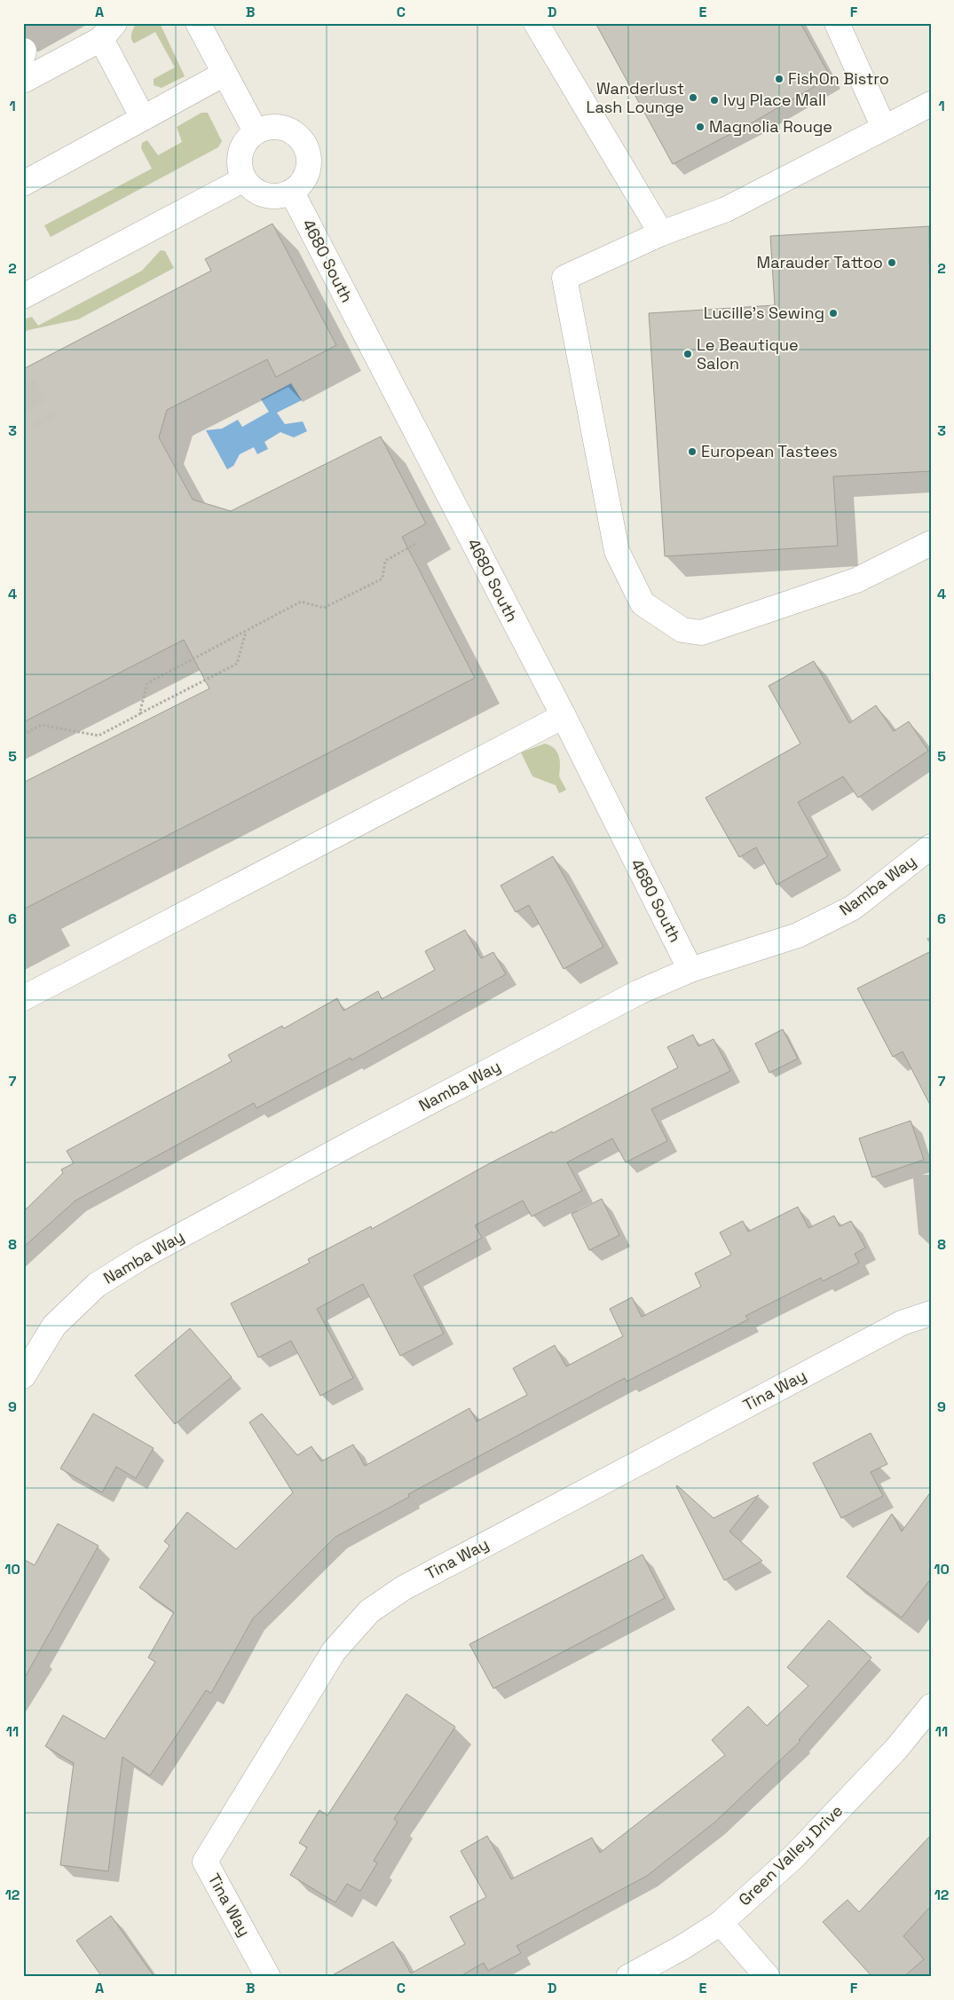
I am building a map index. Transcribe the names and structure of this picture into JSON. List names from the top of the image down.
{
  "streets": {
    "street": [
      "4680 South",
      "Namba Way",
      "Tina Way",
      "Green Valley Drive"
    ]
  },
  "crossings": [
    ["4680 South", "Namba Way"]
  ],
  "places": [
    "FishOn Bistro",
    "Wanderlust Lash Lounge",
    "Ivy Place Mall",
    "Magnolia Rouge",
    "Marauder Tattoo",
    "Lucille's Sewing",
    "Le Beautique Salon",
    "European Tastees"
  ],
  "grid": {
    "columns": [
      "A",
      "B",
      "C",
      "D",
      "E",
      "F"
    ],
    "rows": [
      "1",
      "2",
      "3",
      "4",
      "5",
      "6",
      "7",
      "8",
      "9",
      "10",
      "11",
      "12"
    ]
  }
}
